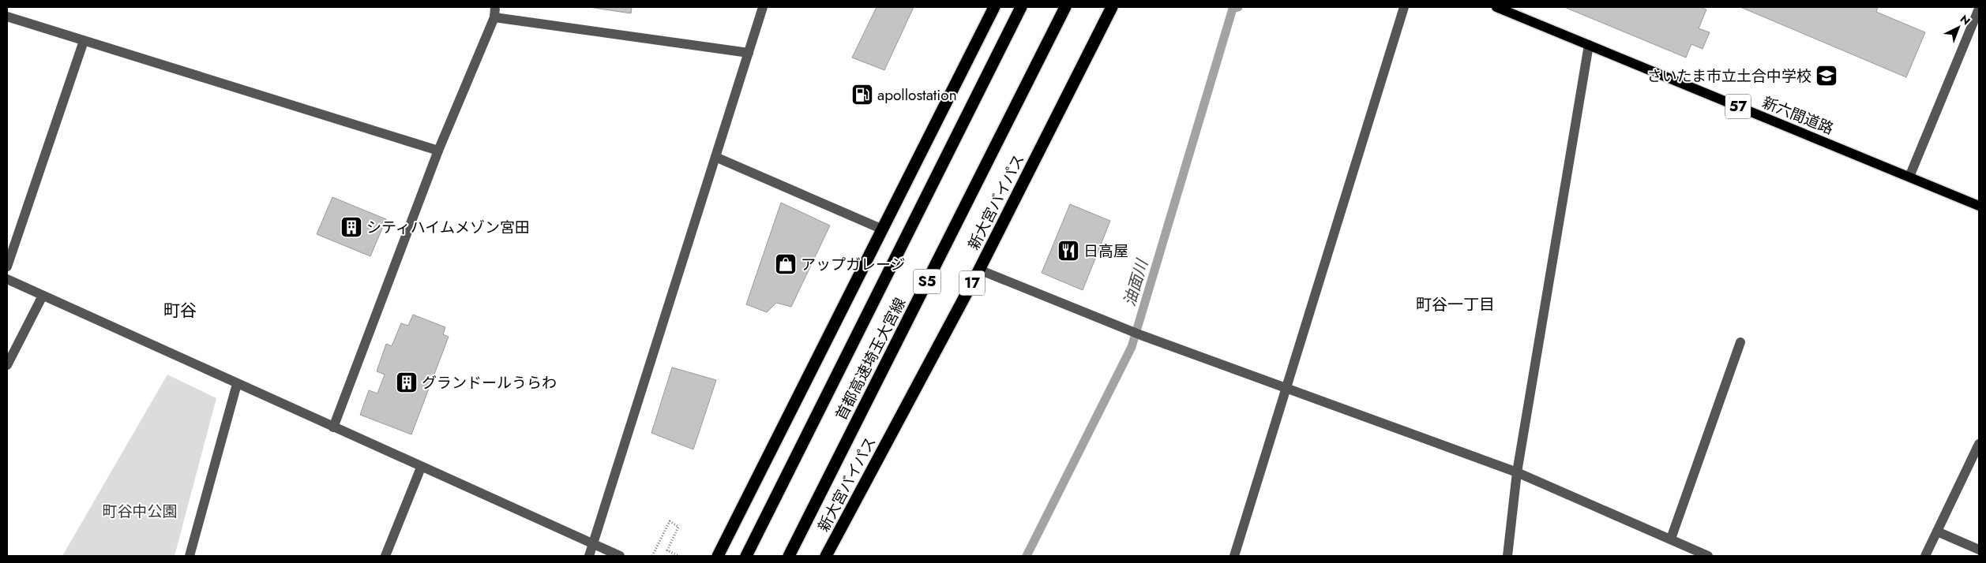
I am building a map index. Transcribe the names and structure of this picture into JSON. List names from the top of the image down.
{
  "streets": {
    "highway": [
      "新大宮バイパス",
      "S5",
      "17",
      "首都高速埼玉大宮線"
    ],
    "main road": ["57", "新六間道路"]
  },
  "districts": ["町谷一丁目", "町谷"],
  "water": ["油面川"],
  "parks": ["町谷中公園"],
  "places": {
    "school or university": ["さいたま市立土合中学校"],
    "fuel station": ["apollostation"],
    "building": ["シティハイムメゾン宮田", "グランドールうらわ"],
    "restaurant": ["日高屋"],
    "shop": ["アップガレージ"]
  },
  "north": "top right"
}
